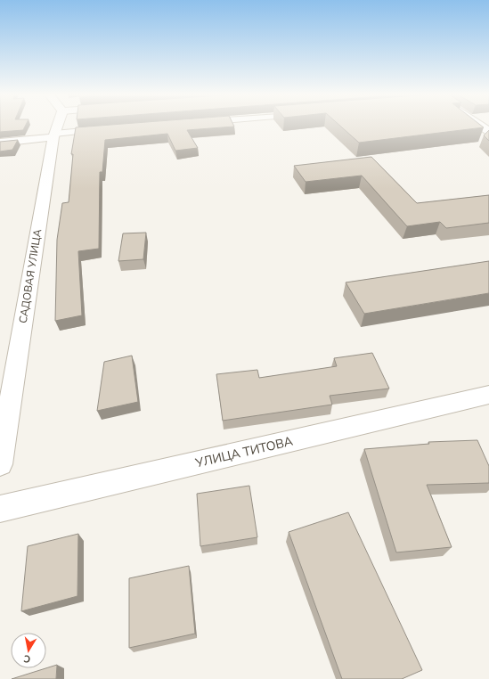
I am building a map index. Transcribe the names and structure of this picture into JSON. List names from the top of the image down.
{
  "streets": {
    "street": ["САДОВАЯ УЛИЦА", "УЛИЦА ТИТОВА"]
  },
  "north": "bottom"
}
